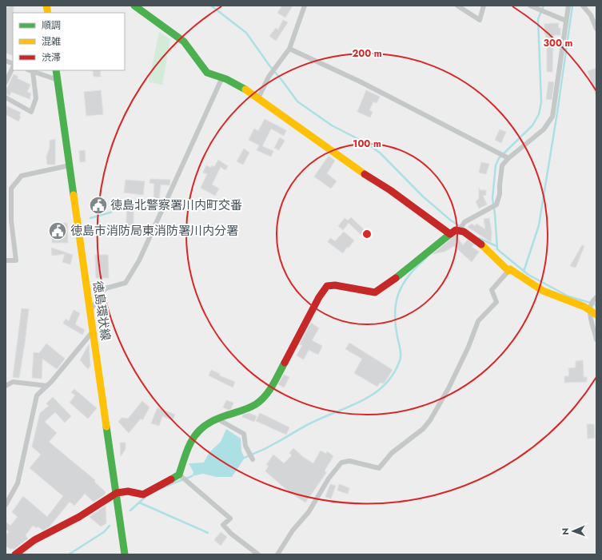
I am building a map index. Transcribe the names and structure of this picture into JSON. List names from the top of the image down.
{
  "streets": {
    "street": ["徳島環状線"]
  },
  "places": {
    "public building": ["徳島北警察署川内町交番", "徳島市消防局東消防署川内分署"]
  },
  "legend": ["順調", "混雑", "渋滞"],
  "north": "left",
  "rings": ["300 m", "200 m", "100 m"]
}
